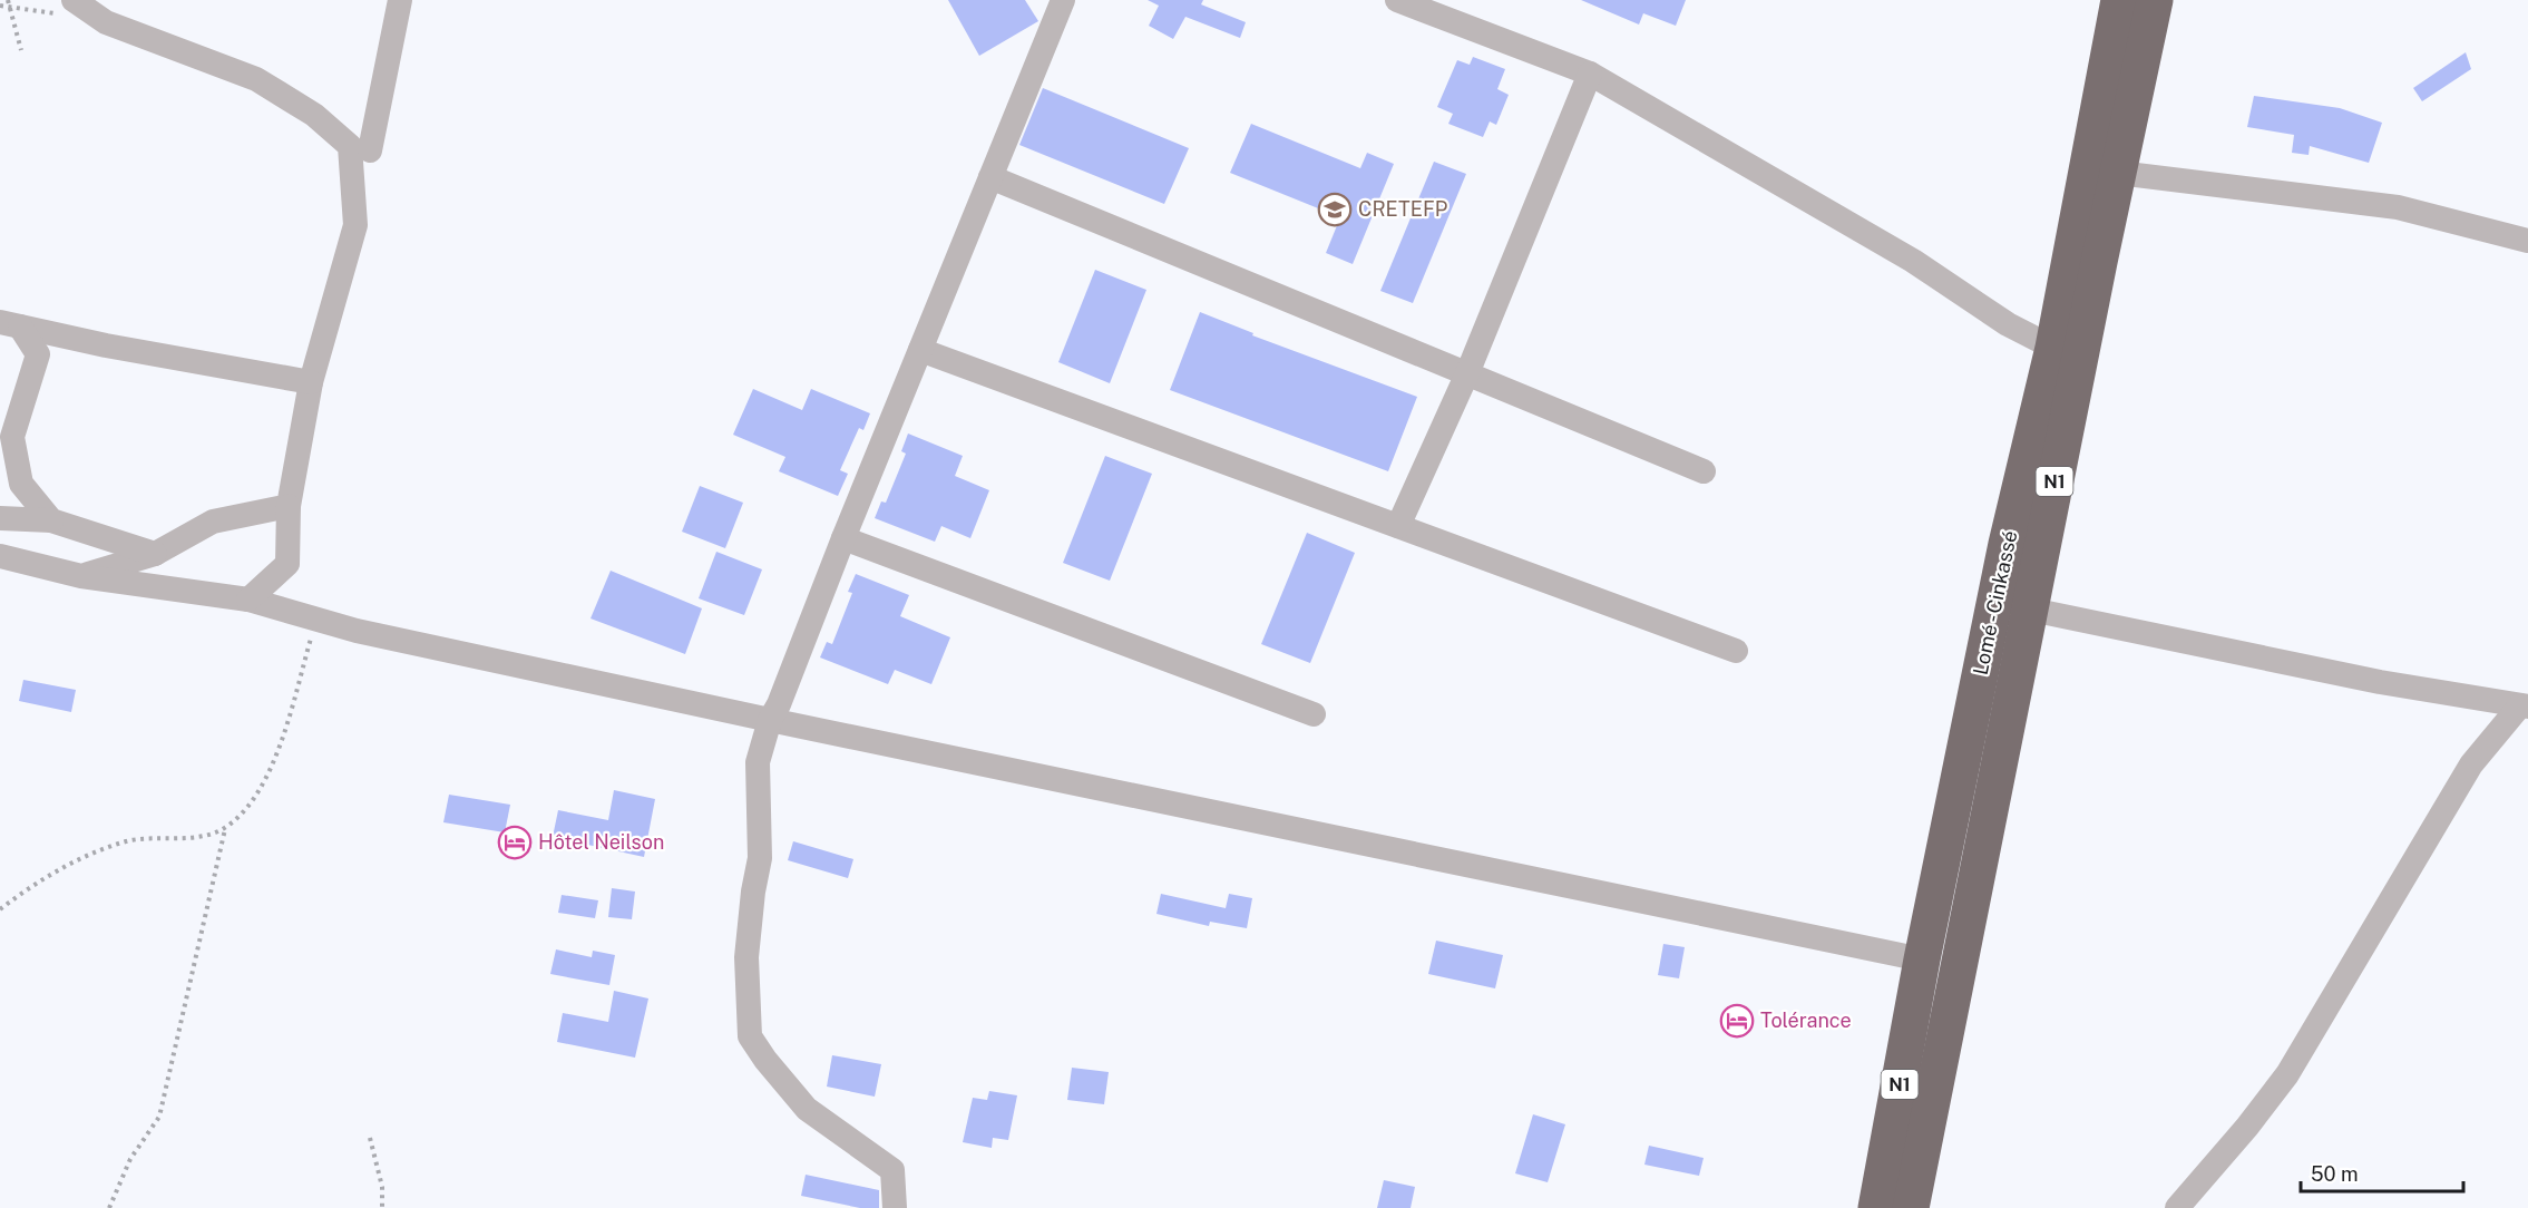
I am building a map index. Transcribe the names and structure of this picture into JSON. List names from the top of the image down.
{
  "streets": {
    "highway": ["N1", "Lomé - Cinkassé"]
  },
  "places": {
    "school or university": ["CRETEFP"],
    "hotel": ["Hôtel Neilson", "Tolérance"]
  },
  "scale_bar": "50 m"
}
